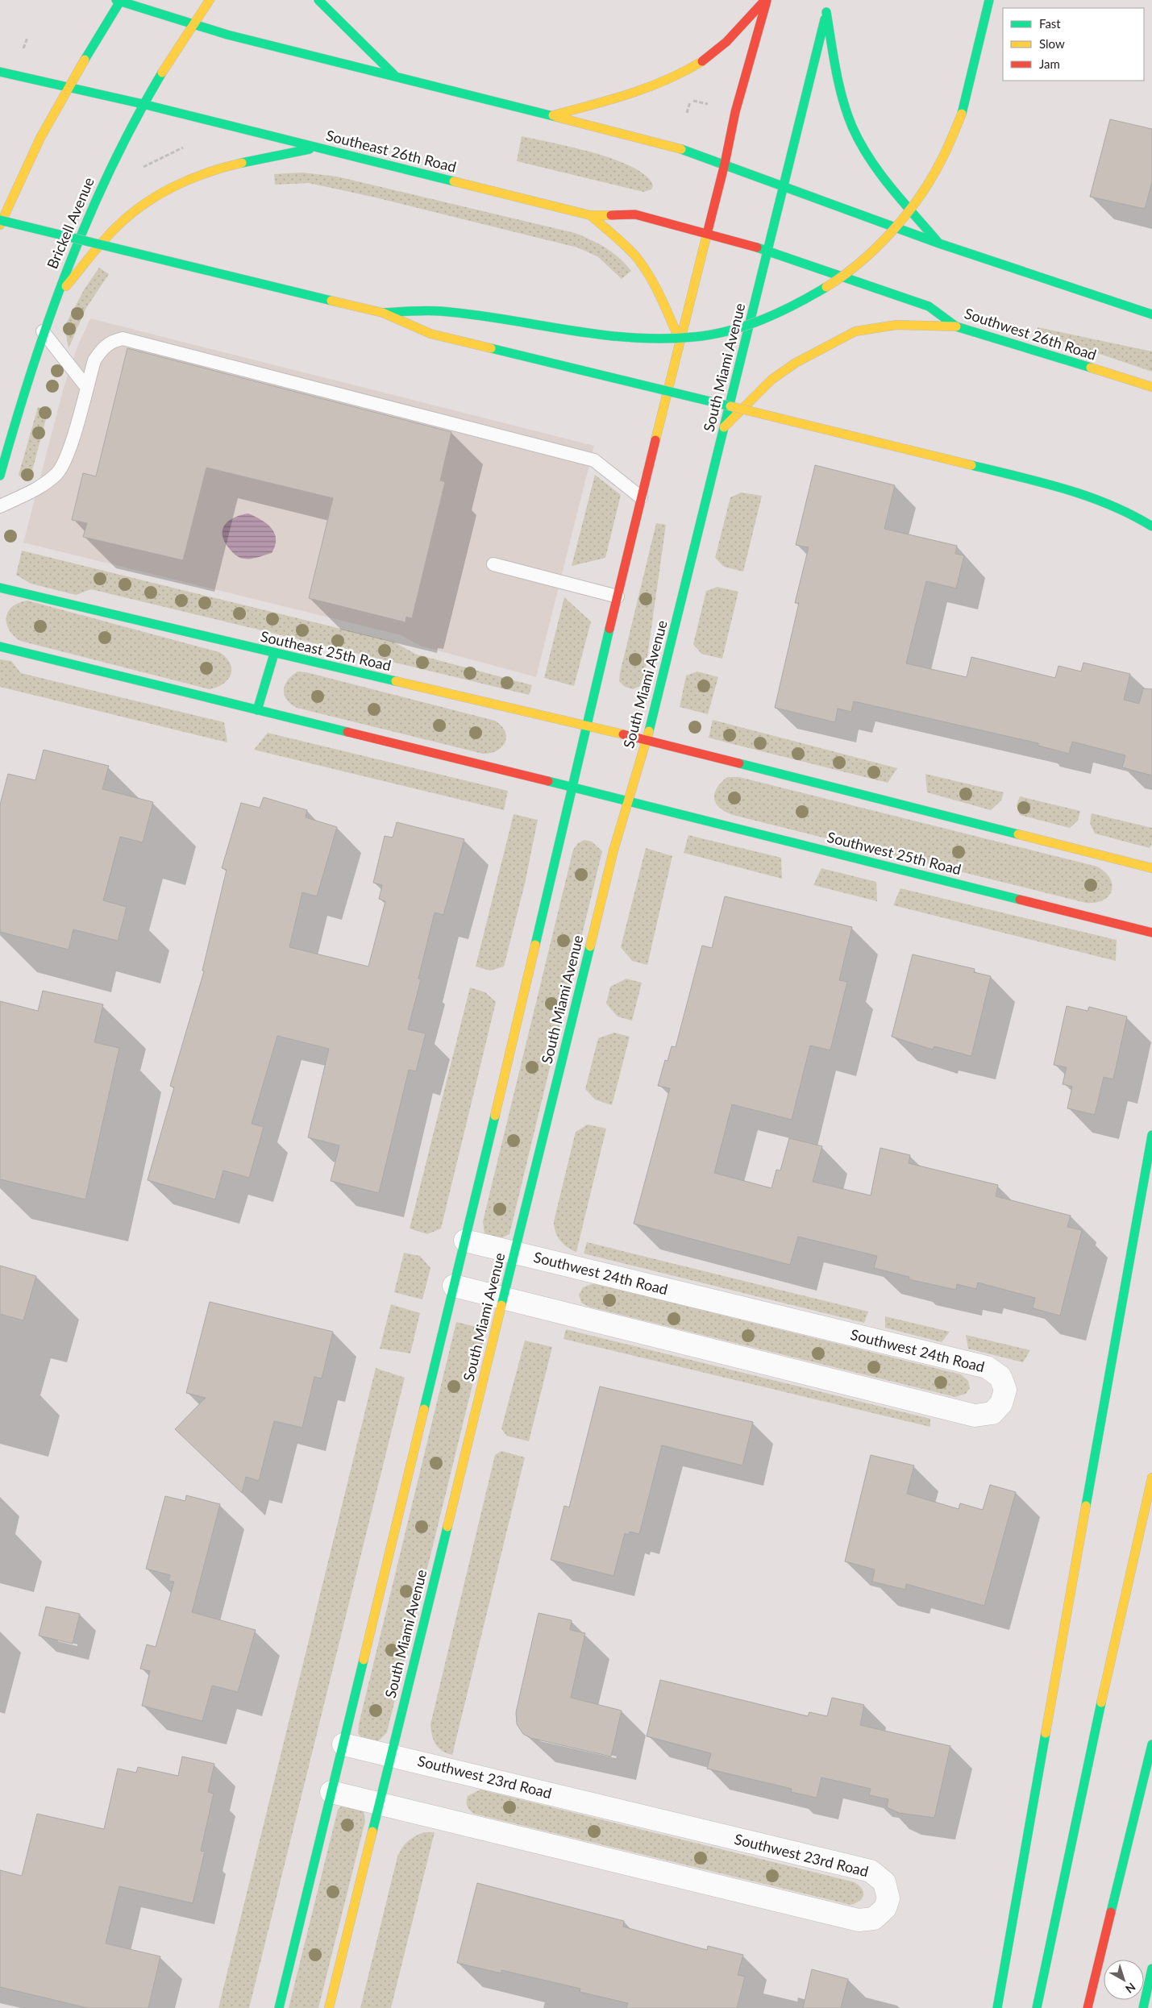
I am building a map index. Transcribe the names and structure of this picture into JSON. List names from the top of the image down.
{
  "streets": {
    "main road": [
      "Southeast 26th Road",
      "Brickell Avenue",
      "Southwest 26th Road",
      "South Miami Avenue",
      "Southeast 25th Road",
      "Southwest 25th Road"
    ],
    "street": ["Southwest 24th Road", "Southwest 23rd Road"]
  },
  "crossings": [
    ["Southeast 26th Road", "Brickell Avenue"],
    ["Southeast 26th Road", "Southwest 26th Road"],
    ["Southwest 26th Road", "South Miami Avenue"],
    ["South Miami Avenue", "Southeast 25th Road"],
    ["South Miami Avenue", "Southwest 25th Road"],
    ["South Miami Avenue", "Southwest 24th Road"],
    ["South Miami Avenue", "Southwest 23rd Road"]
  ],
  "legend": ["Fast", "Slow", "Jam"],
  "north": "bottom right"
}
